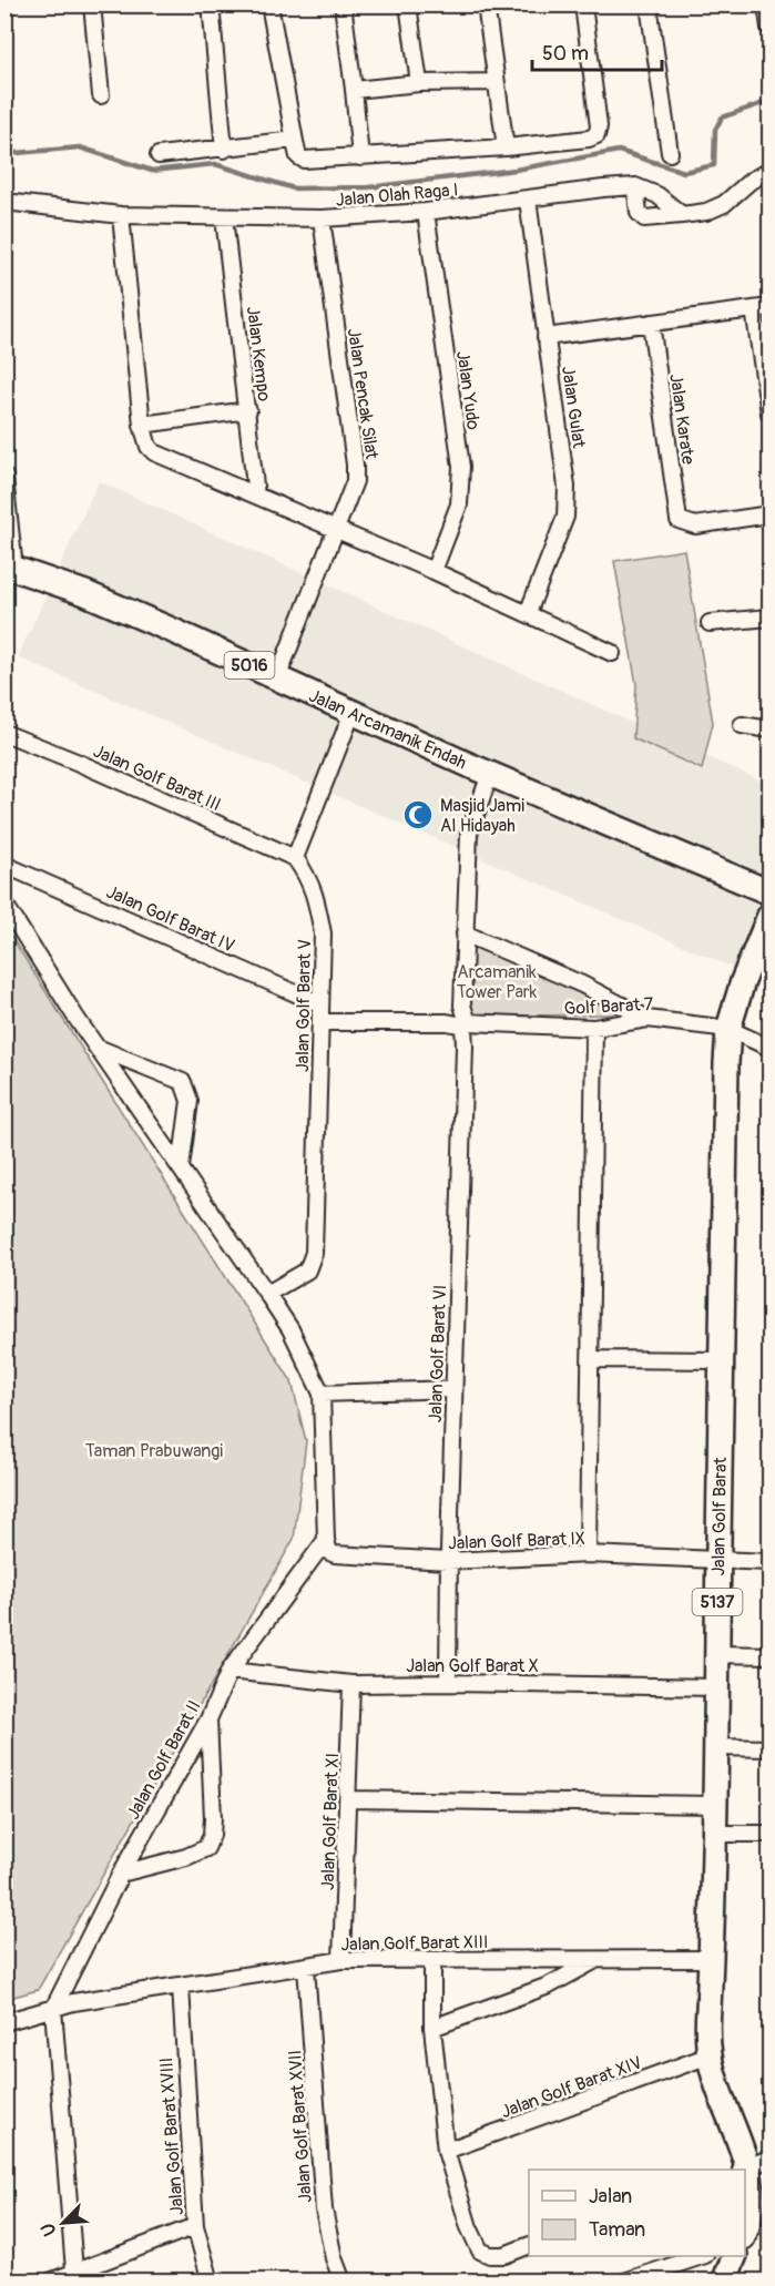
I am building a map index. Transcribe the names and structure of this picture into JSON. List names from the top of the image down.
{
  "streets": {
    "main road": [
      "5016",
      "Jalan Arcamanik Endah",
      "Jalan Golf Barat",
      "5137"
    ],
    "street": [
      "Jalan Olah Raga I",
      "Jalan Kempo",
      "Jalan Yudo",
      "Jalan Pencak Silat",
      "Jalan Gulat",
      "Jalan Karate",
      "Jalan Golf Barat III",
      "Jalan Golf Barat IV",
      "Jalan Golf Barat V",
      "Golf Barat 7",
      "Jalan Golf Barat VI",
      "Jalan Golf Barat IX",
      "Jalan Golf Barat X",
      "Jalan Golf Barat II",
      "Jalan Golf Barat XI",
      "Jalan Golf Barat XIII",
      "Jalan Golf Barat XIV",
      "Jalan Golf Barat XVII",
      "Jalan Golf Barat XVIII"
    ]
  },
  "crossings": [
    ["Jalan Olah Raga I", "Jalan Kempo"],
    ["Jalan Olah Raga I", "Jalan Yudo"],
    ["Jalan Olah Raga I", "Jalan Pencak Silat"],
    ["Jalan Olah Raga I", "Jalan Gulat"],
    ["Jalan Pencak Silat", "Jalan Arcamanik Endah"],
    ["Jalan Golf Barat III", "Jalan Golf Barat V"],
    ["Jalan Golf Barat IV", "Jalan Golf Barat V"],
    ["Jalan Golf Barat V", "Golf Barat 7"],
    ["Golf Barat 7", "Jalan Golf Barat VI"],
    ["Golf Barat 7", "Jalan Golf Barat"],
    ["Jalan Golf Barat VI", "Jalan Golf Barat IX"],
    ["Jalan Golf Barat VI", "Jalan Golf Barat X"],
    ["Jalan Golf Barat", "Jalan Golf Barat IX"],
    ["Jalan Golf Barat", "Jalan Golf Barat X"],
    ["Jalan Golf Barat", "Jalan Golf Barat XIII"],
    ["Jalan Golf Barat", "Jalan Golf Barat XIV"],
    ["Jalan Golf Barat IX", "Jalan Golf Barat II"],
    ["Jalan Golf Barat X", "Jalan Golf Barat II"],
    ["Jalan Golf Barat X", "Jalan Golf Barat XI"],
    ["Jalan Golf Barat II", "Jalan Golf Barat XIII"],
    ["Jalan Golf Barat XI", "Jalan Golf Barat XIII"],
    ["Jalan Golf Barat XIII", "Jalan Golf Barat XVII"],
    ["Jalan Golf Barat XIII", "Jalan Golf Barat XVIII"]
  ],
  "parks": ["Arcamanik Tower Park", "Taman Prabuwangi"],
  "places": {
    "mosque": ["Masjid Jami Al Hidayah"]
  },
  "legend": ["Jalan", "Taman"],
  "scale_bar": "50 m",
  "north": "bottom left"
}
